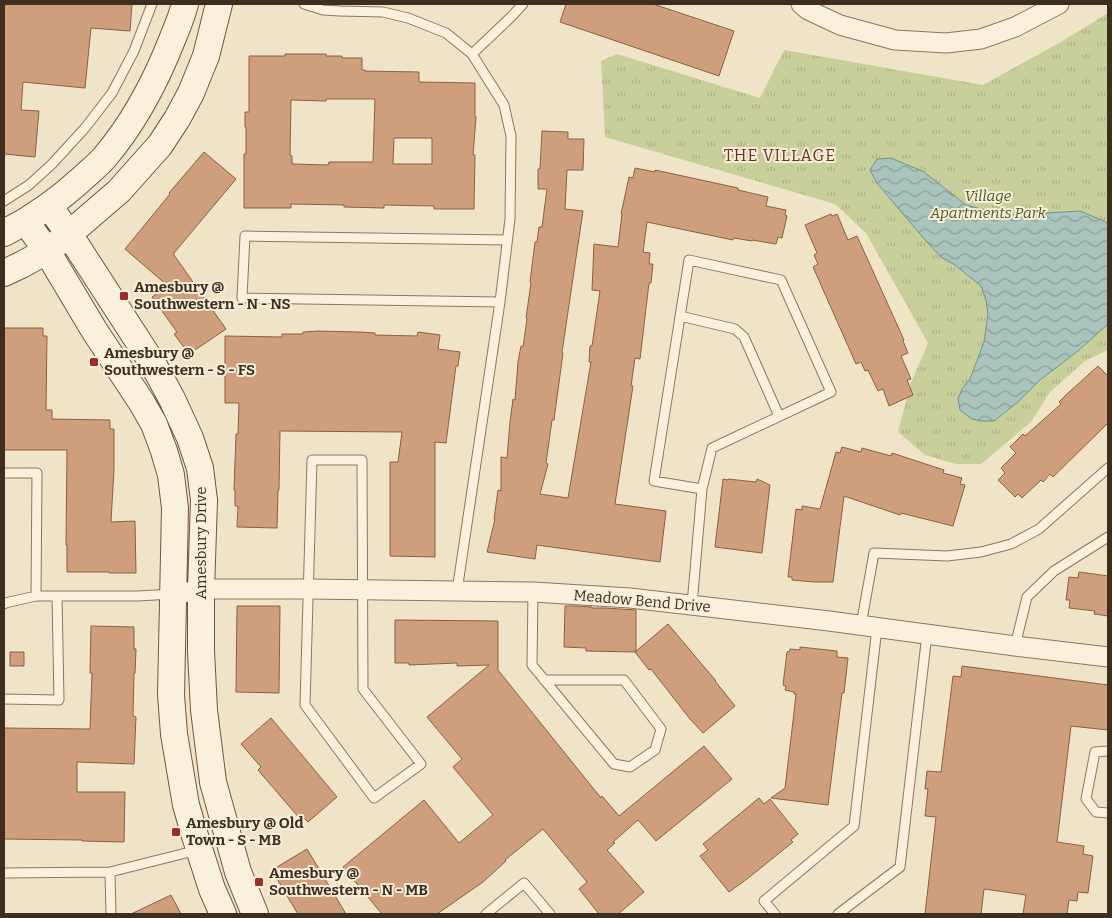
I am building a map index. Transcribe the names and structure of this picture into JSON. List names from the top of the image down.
{
  "streets": {
    "street": ["Amesbury Drive", "Meadow Bend Drive"]
  },
  "crossings": [
    ["Amesbury Drive", "Meadow Bend Drive"]
  ],
  "districts": ["THE VILLAGE"],
  "parks": ["Village Apartments Park"],
  "places": {
    "transit": [
      "Amesbury @ Southwestern - N - NS",
      "Amesbury @ Southwestern - S - FS",
      "Amesbury @ Old Town - S - MB",
      "Amesbury @ Southwestern - N - MB"
    ]
  }
}
